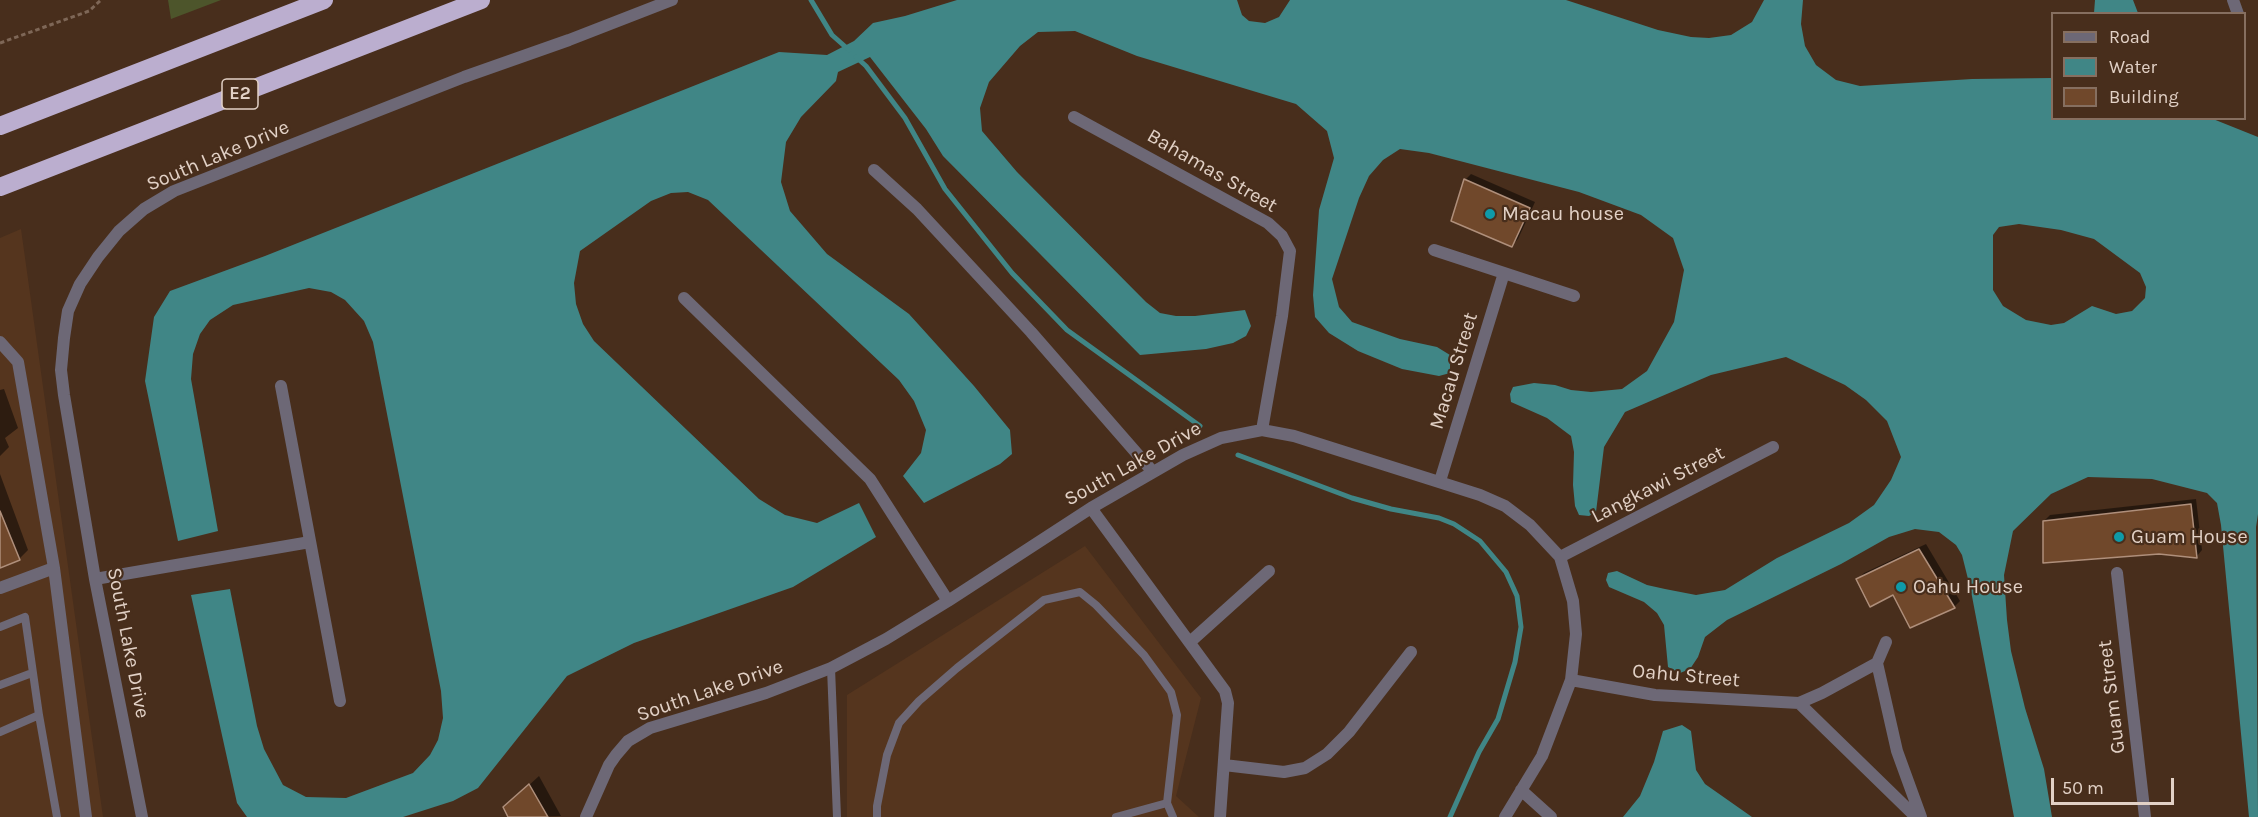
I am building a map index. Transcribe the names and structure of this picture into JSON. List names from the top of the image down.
{
  "streets": {
    "highway": ["E2"],
    "street": [
      "South Lake Drive",
      "Bahamas Street",
      "Macau Street",
      "Langkawi Street",
      "Oahu Street",
      "Guam Street"
    ]
  },
  "crossings": [
    ["South Lake Drive", "Bahamas Street"],
    ["South Lake Drive", "Macau Street"],
    ["South Lake Drive", "Langkawi Street"],
    ["South Lake Drive", "Oahu Street"]
  ],
  "places": ["Macau house", "Guam House", "Oahu House"],
  "legend": ["Road", "Water", "Building"],
  "scale_bar": "50 m"
}
